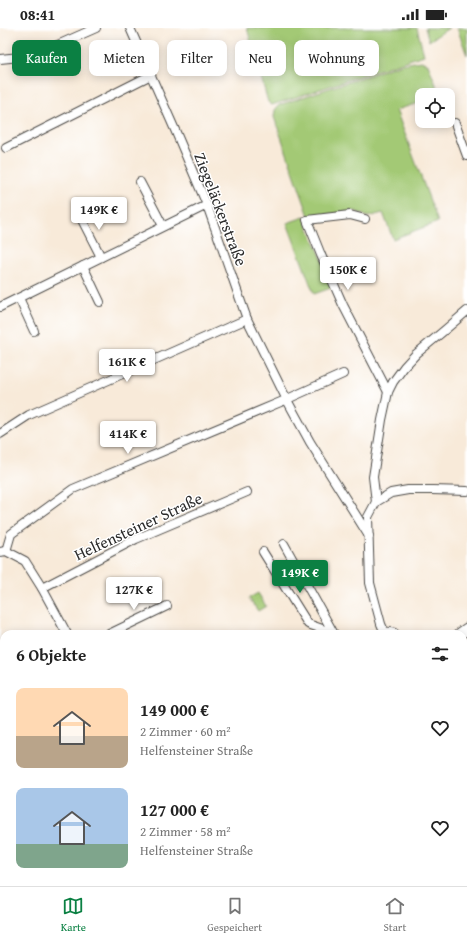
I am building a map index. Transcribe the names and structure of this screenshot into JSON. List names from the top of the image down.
{
  "streets": {
    "street": ["Ziegeläckerstraße", "Helfensteiner Straße"]
  },
  "page": {
    "status": "08:41",
    "chip": [
      "Kaufen",
      "Mieten",
      "Filter",
      "Neu",
      "Wohnung"
    ],
    "price": [
      "149K €",
      "150K €",
      "161K €",
      "414K €",
      "149K €",
      "127K €"
    ],
    "heading": "6 Objekte",
    "list": [
      {
        "name": "149 000 €",
        "note": "2 Zimmer · 60 m² · Helfensteiner Straße"
      },
      {
        "name": "127 000 €",
        "note": "2 Zimmer · 58 m² · Helfensteiner Straße"
      }
    ],
    "tabs": ["Karte", "Gespeichert", "Start"]
  }
}
